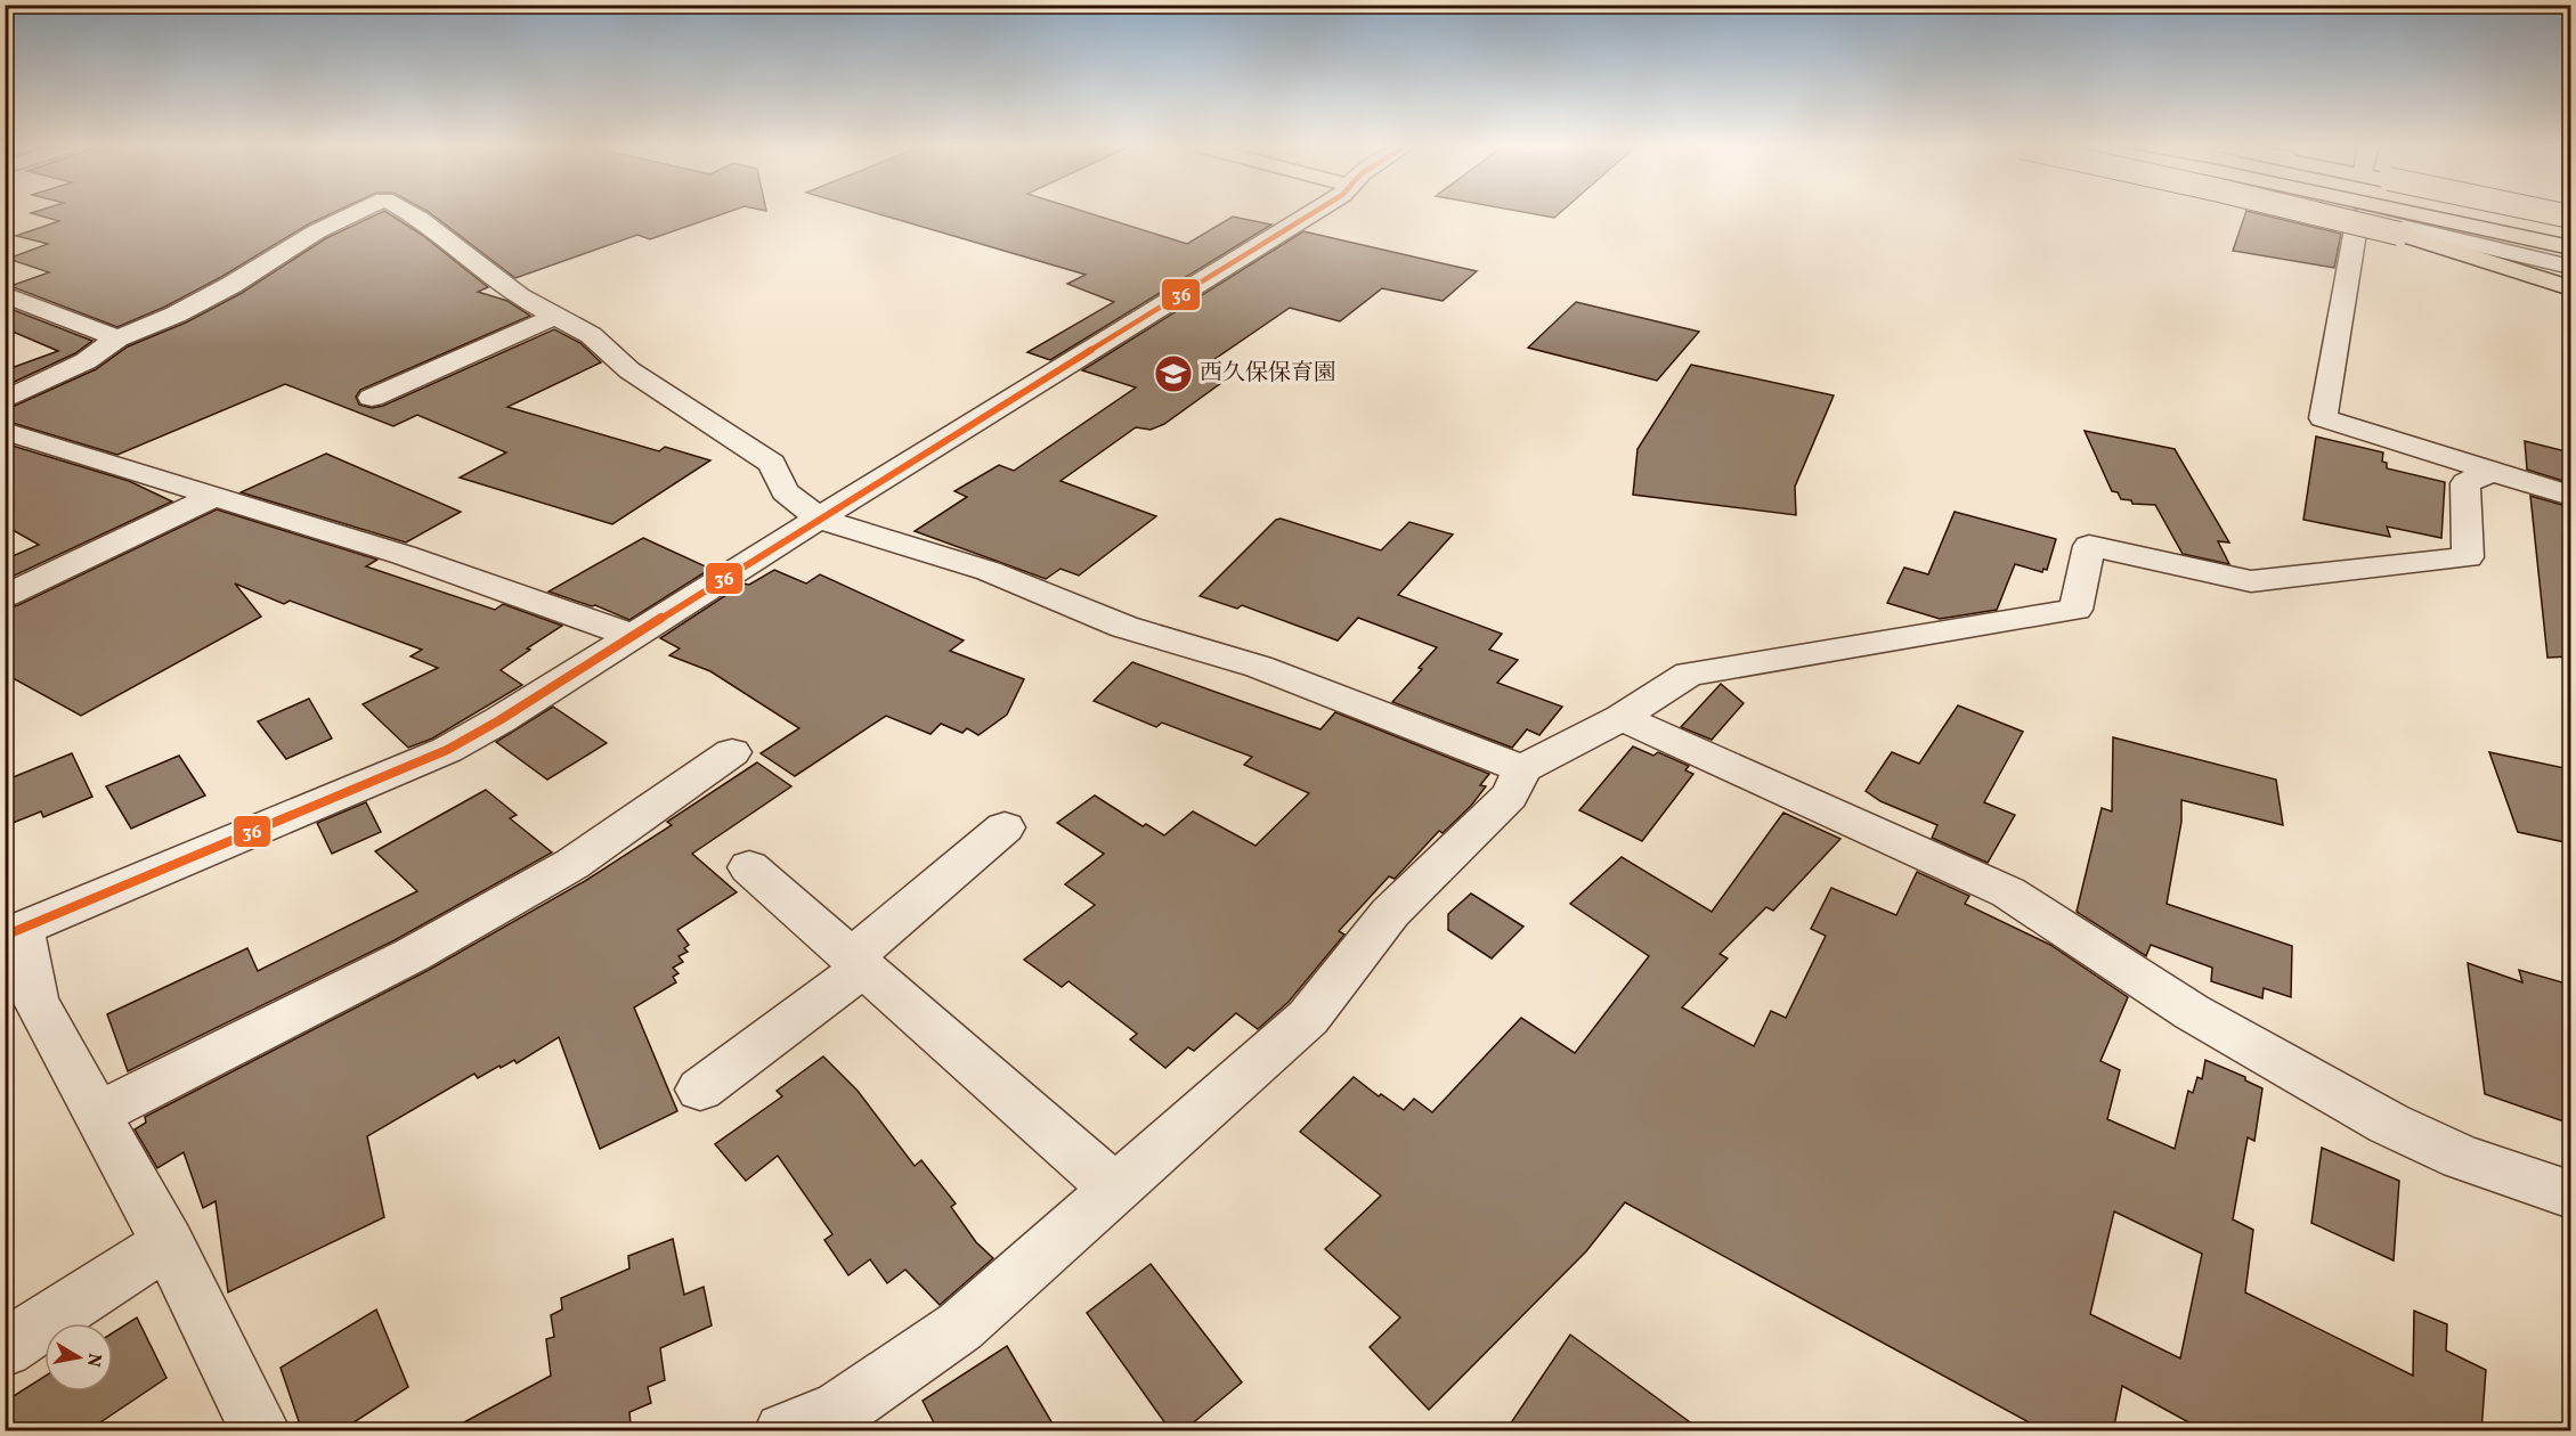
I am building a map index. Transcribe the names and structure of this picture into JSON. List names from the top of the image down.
{
  "places": {
    "school or university": ["西久保保育園"]
  },
  "lines": ["transit line 36"],
  "north": "right"
}
